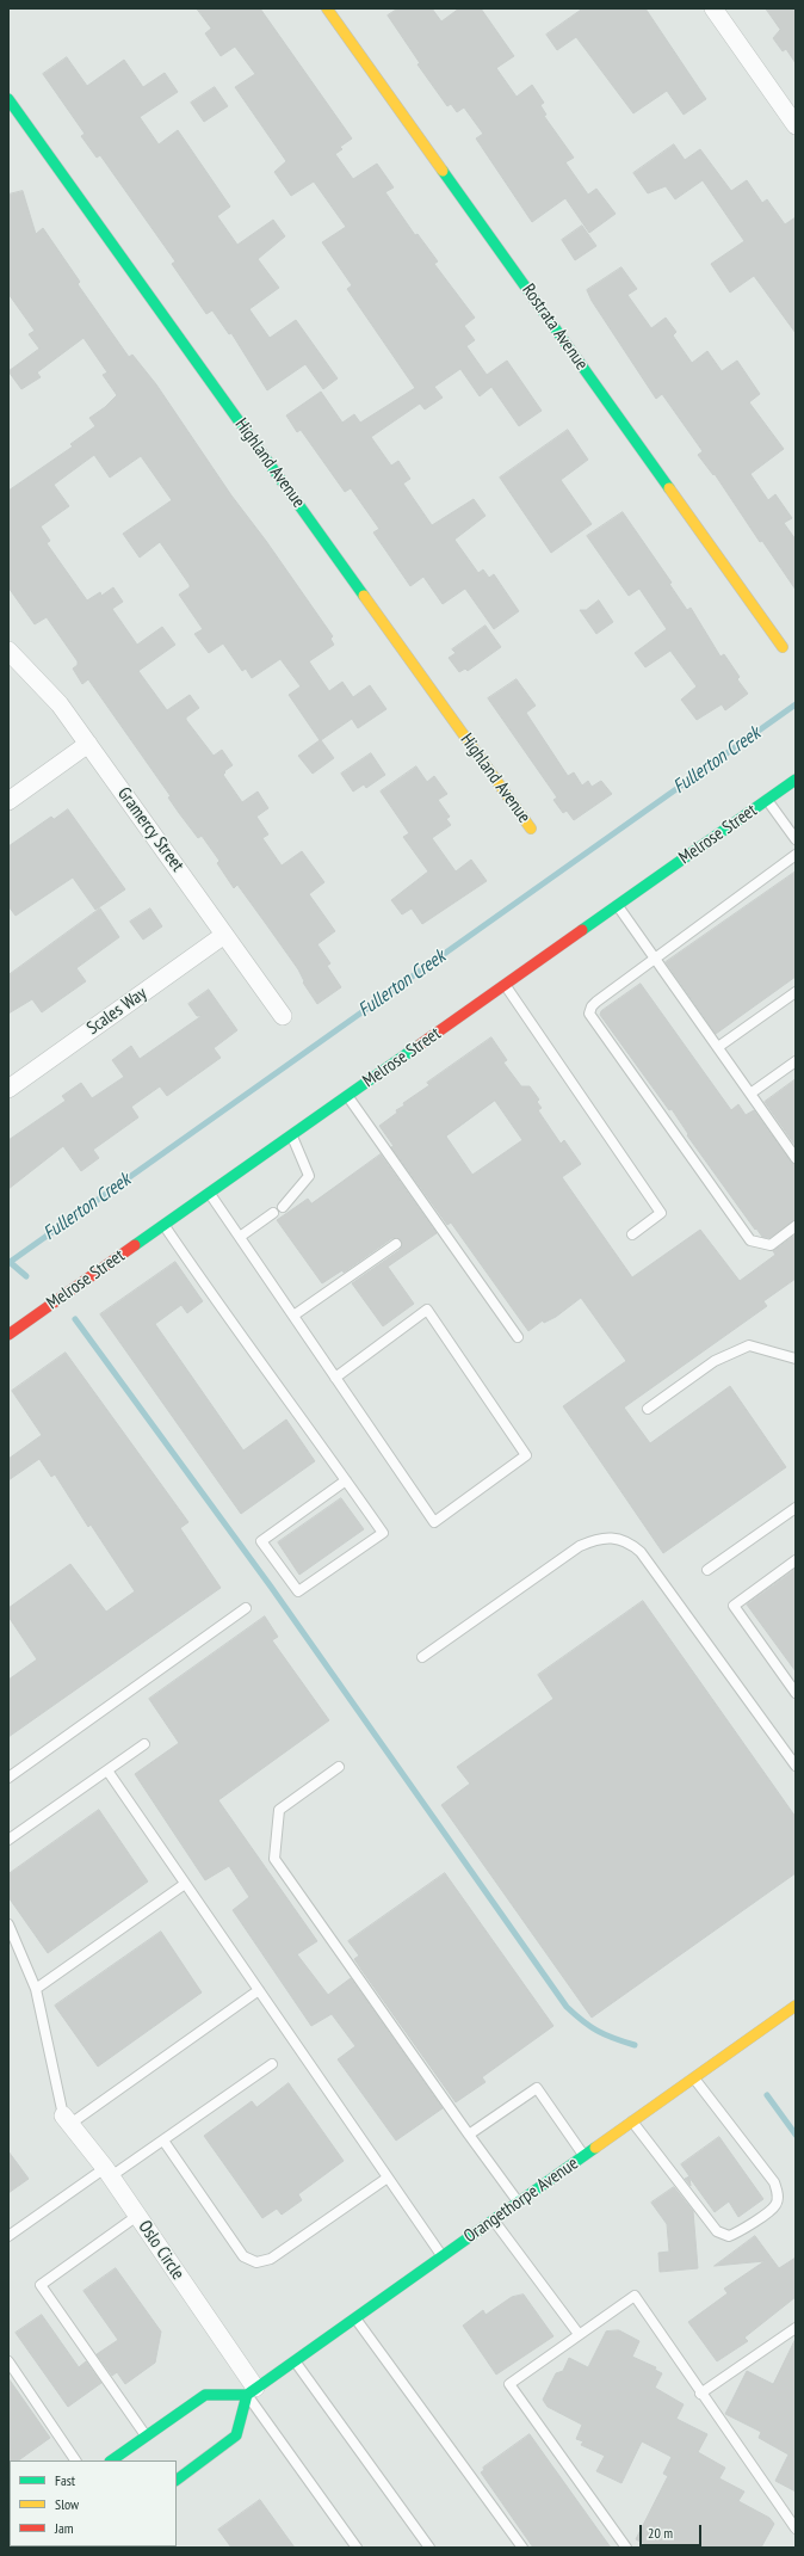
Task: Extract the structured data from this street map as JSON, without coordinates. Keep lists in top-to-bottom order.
{
  "streets": {
    "street": [
      "Rostrata Avenue",
      "Highland Avenue",
      "Gramercy Street",
      "Melrose Street",
      "Scales Way",
      "Orangethorpe Avenue",
      "Oslo Circle"
    ]
  },
  "crossings": [
    ["Gramercy Street", "Scales Way"],
    ["Orangethorpe Avenue", "Oslo Circle"]
  ],
  "water": ["Fullerton Creek"],
  "legend": ["Fast", "Slow", "Jam"],
  "scale_bar": "20 m"
}
